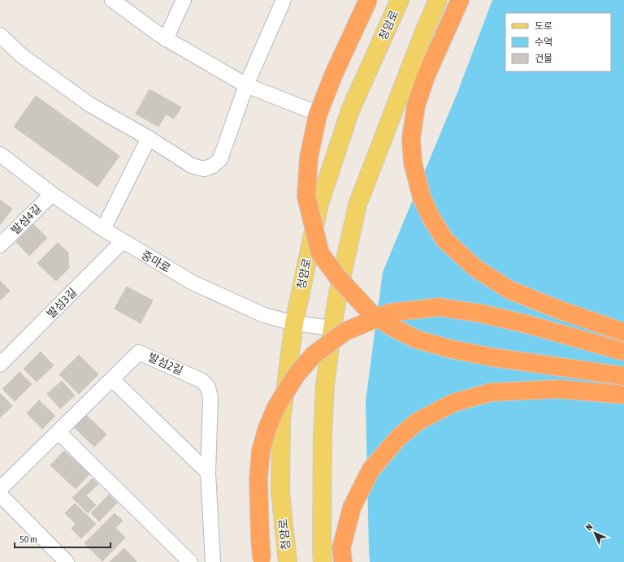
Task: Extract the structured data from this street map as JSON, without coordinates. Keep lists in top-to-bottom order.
{
  "streets": {
    "main road": ["청암로"],
    "street": [
      "발섬4길",
      "중마로",
      "발섬3길",
      "발섬2길"
    ]
  },
  "crossings": [
    ["청암로", "중마로"],
    ["발섬4길", "중마로"],
    ["중마로", "발섬3길"]
  ],
  "legend": ["도로", "수역", "건물"],
  "scale_bar": "50 m",
  "north": "top left"
}
